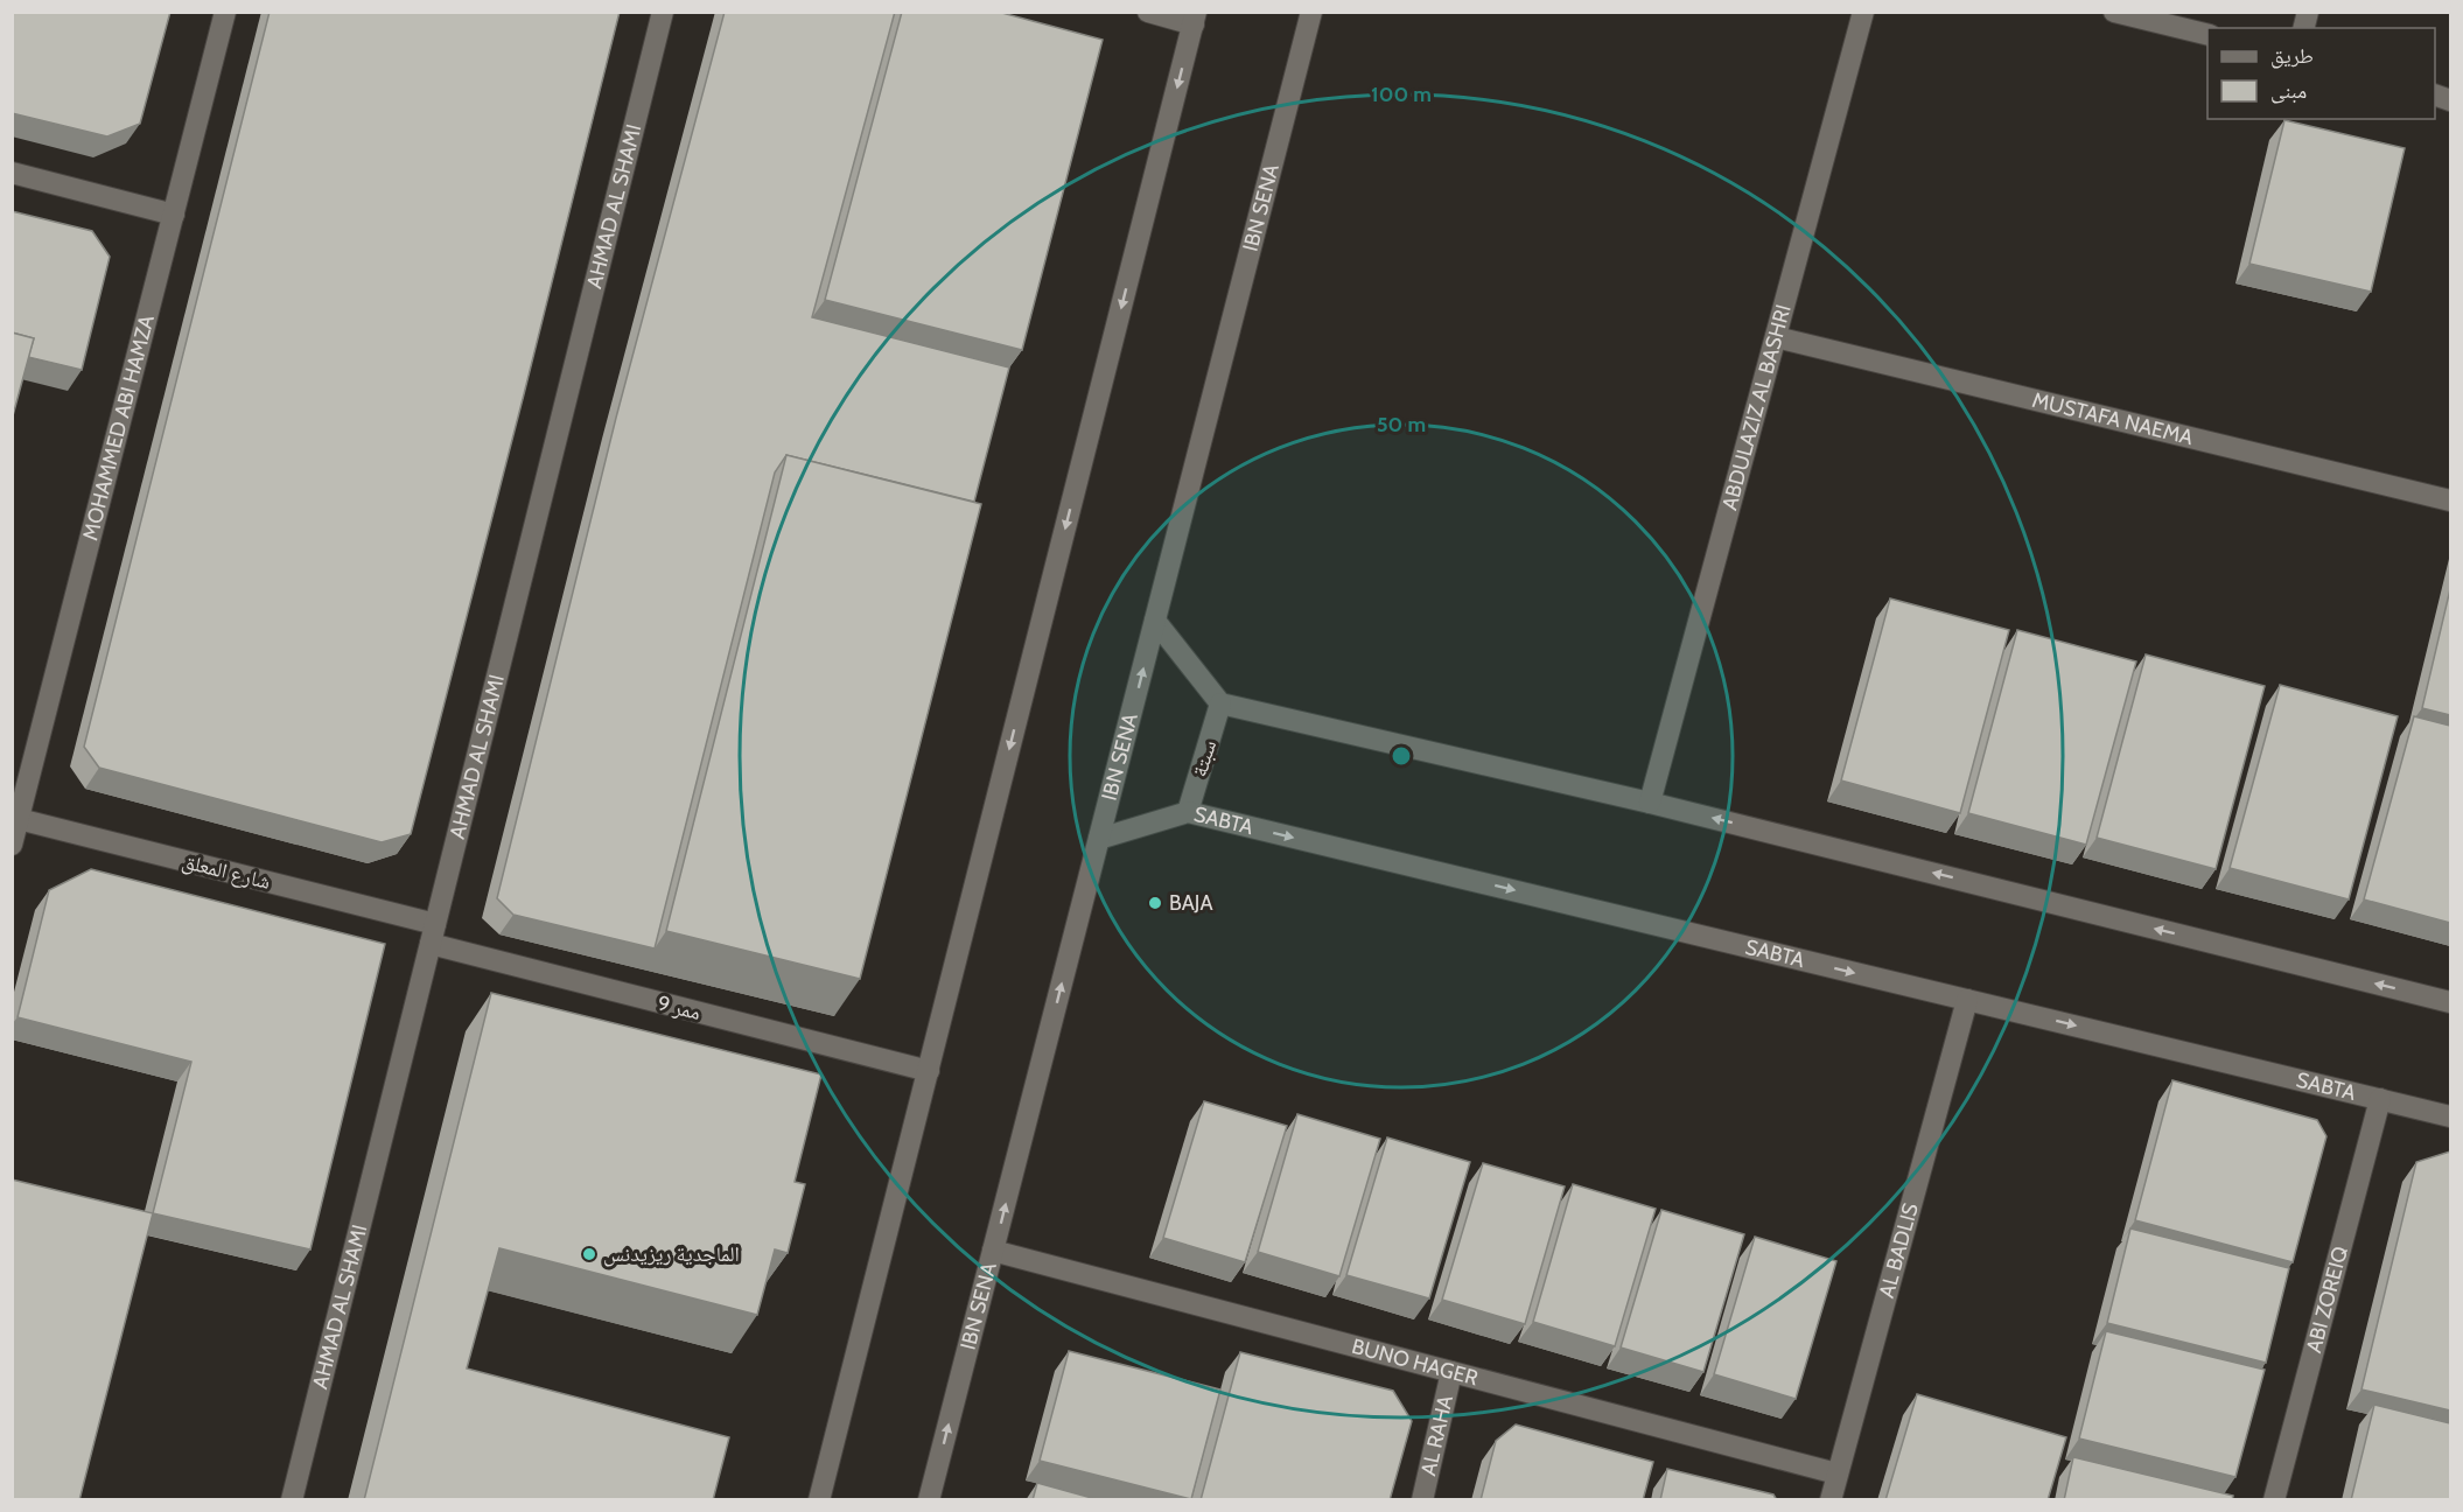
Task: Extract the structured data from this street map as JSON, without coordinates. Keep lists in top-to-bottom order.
{
  "streets": {
    "street": [
      "AHMAD AL SHAMI",
      "IBN SENA",
      "ABDULAZIZ AL BASHRI",
      "MUSTAFA NAEMA",
      "MOHAMMED ABI HAMZA",
      "سبتة",
      "SABTA",
      "شارع المعلق",
      "ممر 9",
      "AL BADLIS",
      "ABI ZOREIQ",
      "BUNO HAGER",
      "AL RAHA"
    ]
  },
  "crossings": [
    ["AHMAD AL SHAMI", "شارع المعلق"],
    ["AHMAD AL SHAMI", "ممر 9"],
    ["IBN SENA", "SABTA"],
    ["IBN SENA", "BUNO HAGER"],
    ["ABDULAZIZ AL BASHRI", "MUSTAFA NAEMA"],
    ["MOHAMMED ABI HAMZA", "شارع المعلق"],
    ["سبتة", "SABTA"],
    ["SABTA", "AL BADLIS"],
    ["SABTA", "ABI ZOREIQ"],
    ["شارع المعلق", "ممر 9"],
    ["AL BADLIS", "BUNO HAGER"],
    ["BUNO HAGER", "AL RAHA"]
  ],
  "places": ["BAJA", "الماجدية ريزيدنس"],
  "legend": ["طريق", "مبنى"],
  "rings": ["100 m", "50 m"]
}
